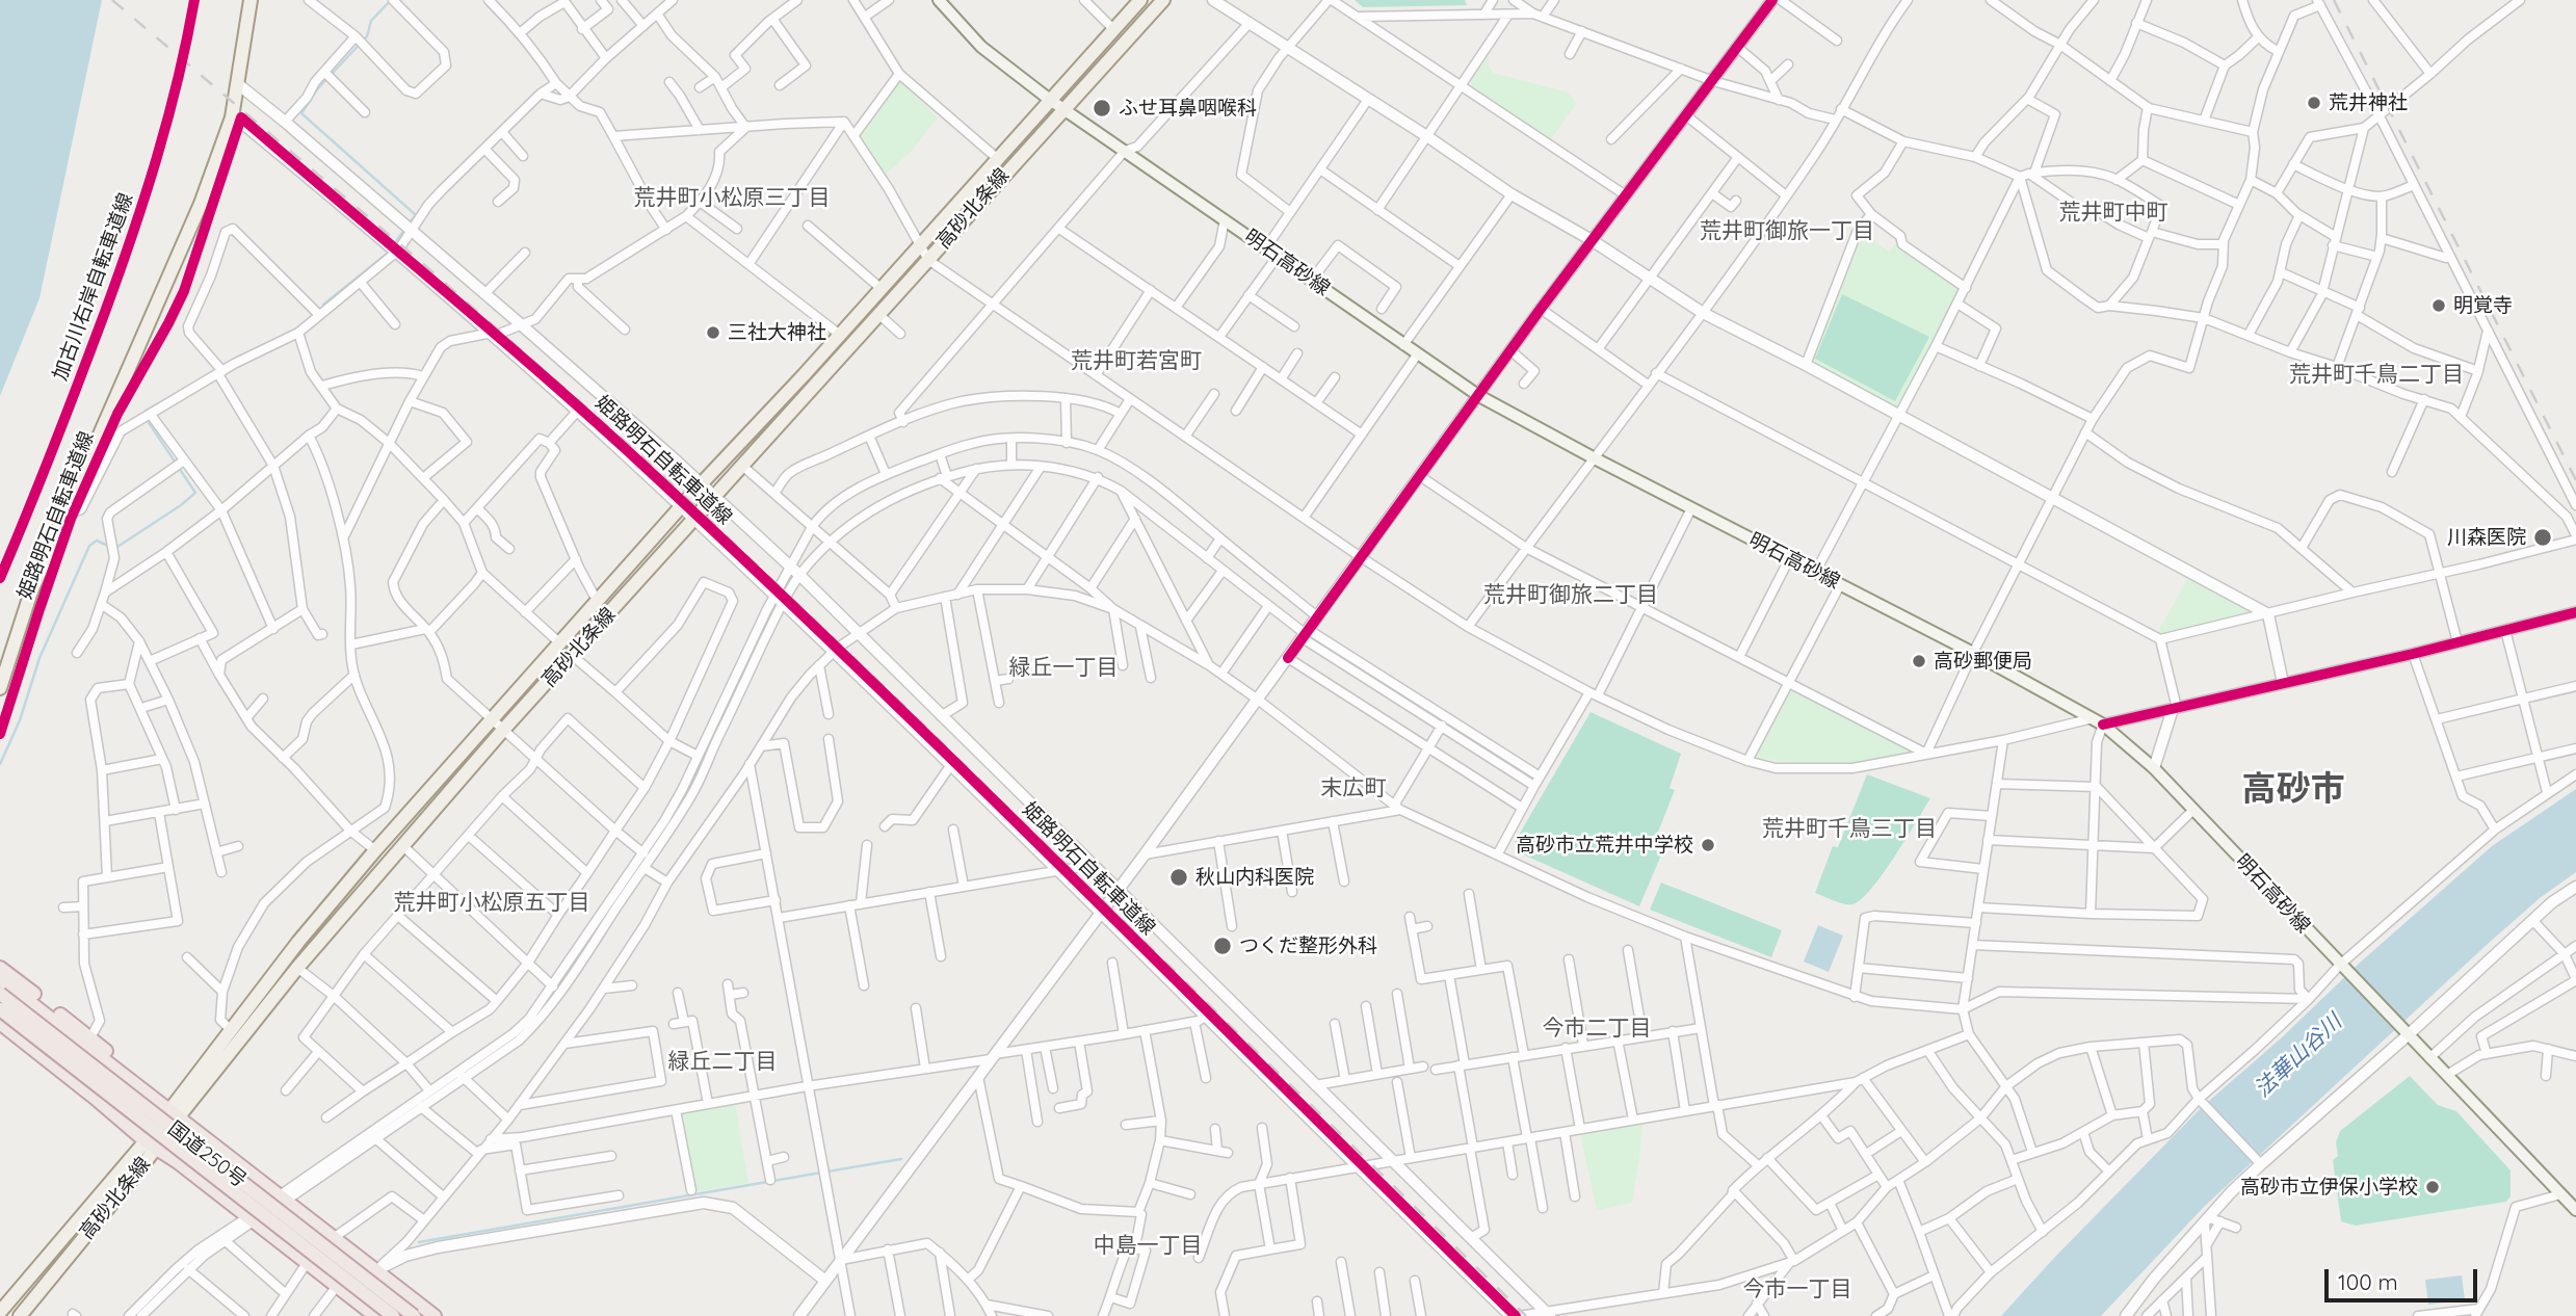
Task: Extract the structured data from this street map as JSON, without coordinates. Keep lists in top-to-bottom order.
{
  "streets": {
    "highway": ["国道250号"],
    "main road": ["高砂北条線", "明石高砂線"],
    "cycle path": ["加古川右岸自転車道線", "姫路明石自転車道線"]
  },
  "crossings": [
    ["高砂北条線", "明石高砂線"]
  ],
  "districts": [
    "荒井町小松原三丁目",
    "荒井町中町",
    "荒井町御旅一丁目",
    "荒井町若宮町",
    "荒井町千鳥二丁目",
    "荒井町御旅二丁目",
    "緑丘一丁目",
    "末広町",
    "高砂市",
    "荒井町千鳥三丁目",
    "荒井町小松原五丁目",
    "今市二丁目",
    "緑丘二丁目",
    "中島一丁目",
    "今市一丁目"
  ],
  "water": ["法華山谷川"],
  "places": [
    "荒井神社",
    "ふせ耳鼻咽喉科",
    "明覚寺",
    "三社大神社",
    "川森医院",
    "高砂郵便局",
    "高砂市立荒井中学校",
    "秋山内科医院",
    "つくだ整形外科",
    "高砂市立伊保小学校"
  ],
  "scale_bar": "100 m"
}
